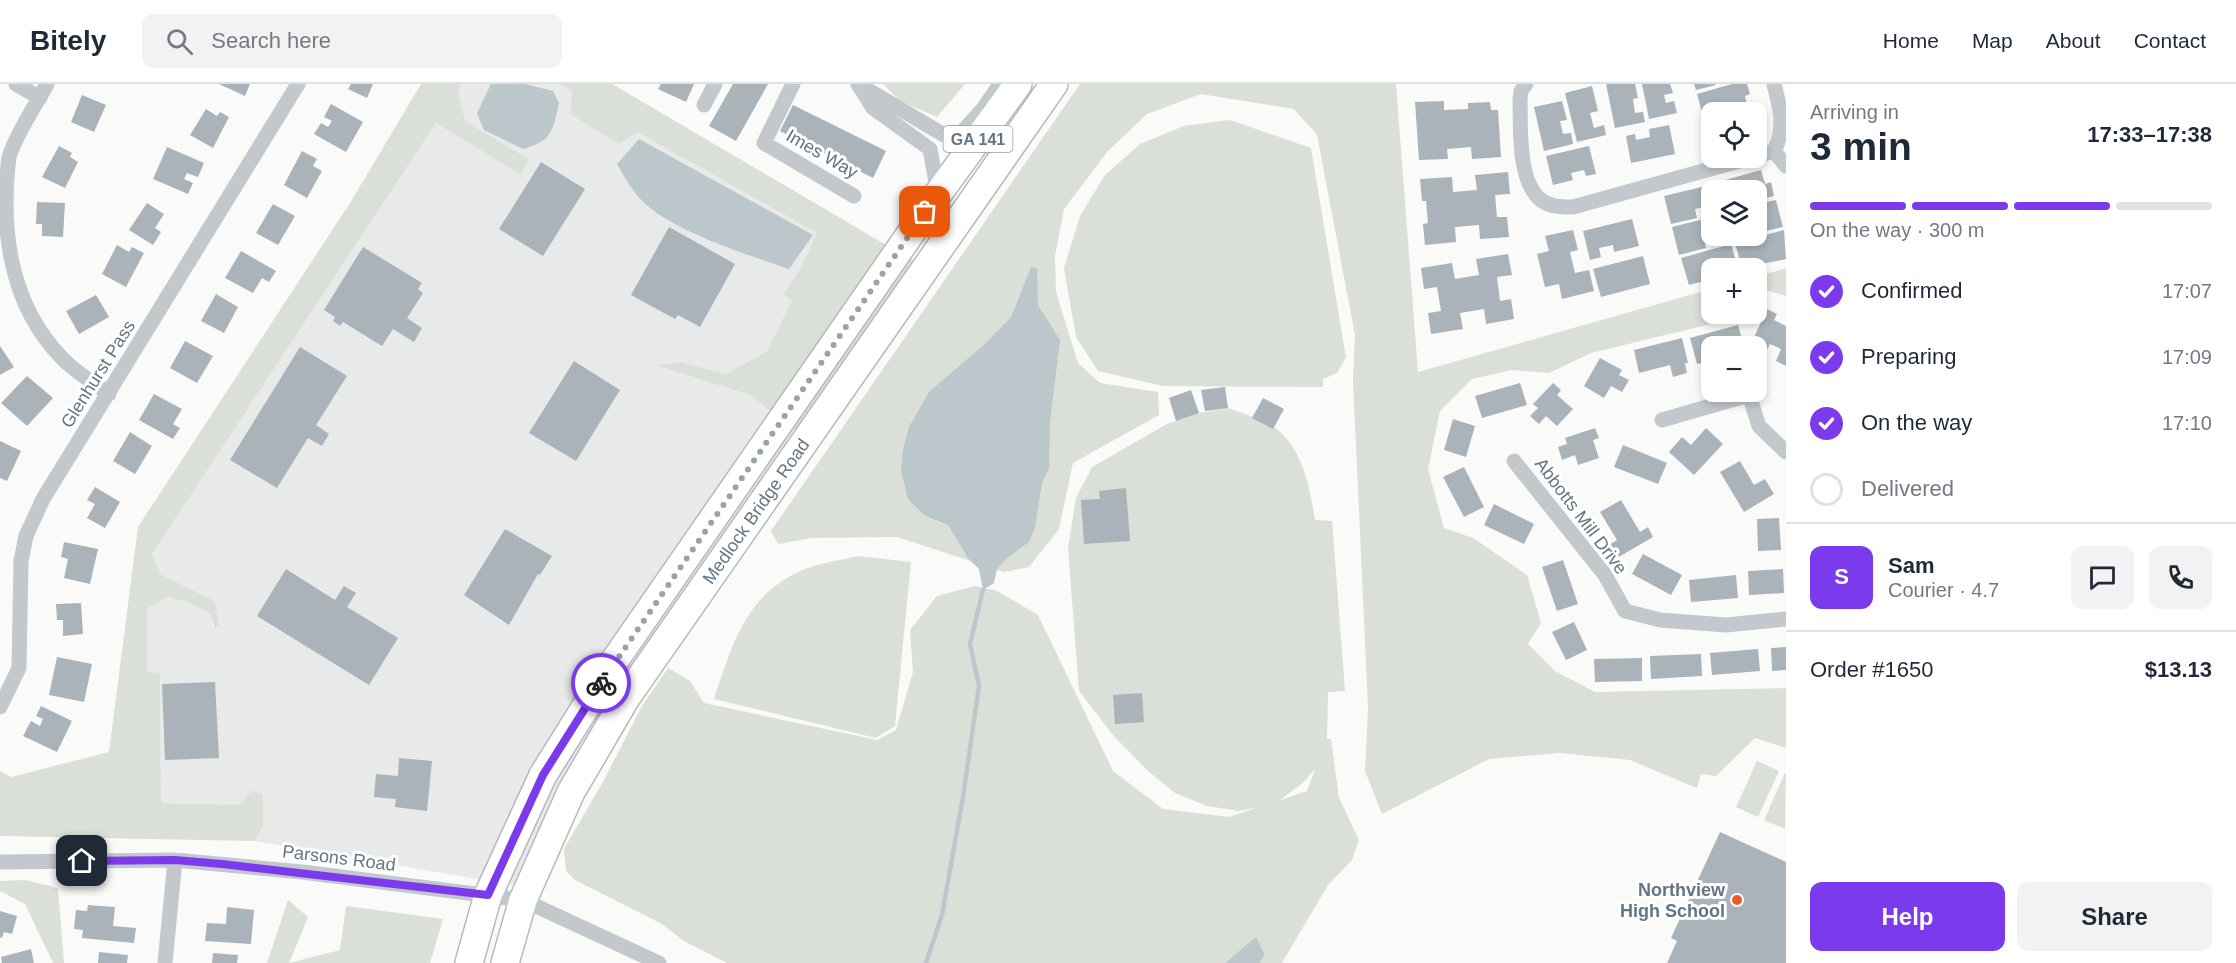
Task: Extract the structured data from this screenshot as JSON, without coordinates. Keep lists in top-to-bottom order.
{
  "streets": {
    "highway": ["GA 141", "Medlock Bridge Road"],
    "street": [
      "Imes Way",
      "Glenhurst Pass",
      "Abbotts Mill Drive",
      "Parsons Road"
    ]
  },
  "crossings": [
    ["Medlock Bridge Road", "Parsons Road"]
  ],
  "places": ["Northview High School"],
  "page": {
    "header": "Bitely",
    "search": "Search here",
    "nav": [
      "Home",
      "Map",
      "About",
      "Contact"
    ],
    "heading": ["3 min", "Arriving in", "17:33–17:38"],
    "panel": [
      "Sam",
      "Courier · 4.7",
      "Order #1650",
      "$13.13"
    ],
    "map_buttons": ["+", "−"],
    "bar": "On the way · 300 m",
    "list": [
      ["Confirmed", "17:07"],
      ["Preparing", "17:09"],
      ["On the way", "17:10"],
      "Delivered"
    ],
    "round": "S",
    "buttons": ["Help", "Share"]
  }
}
